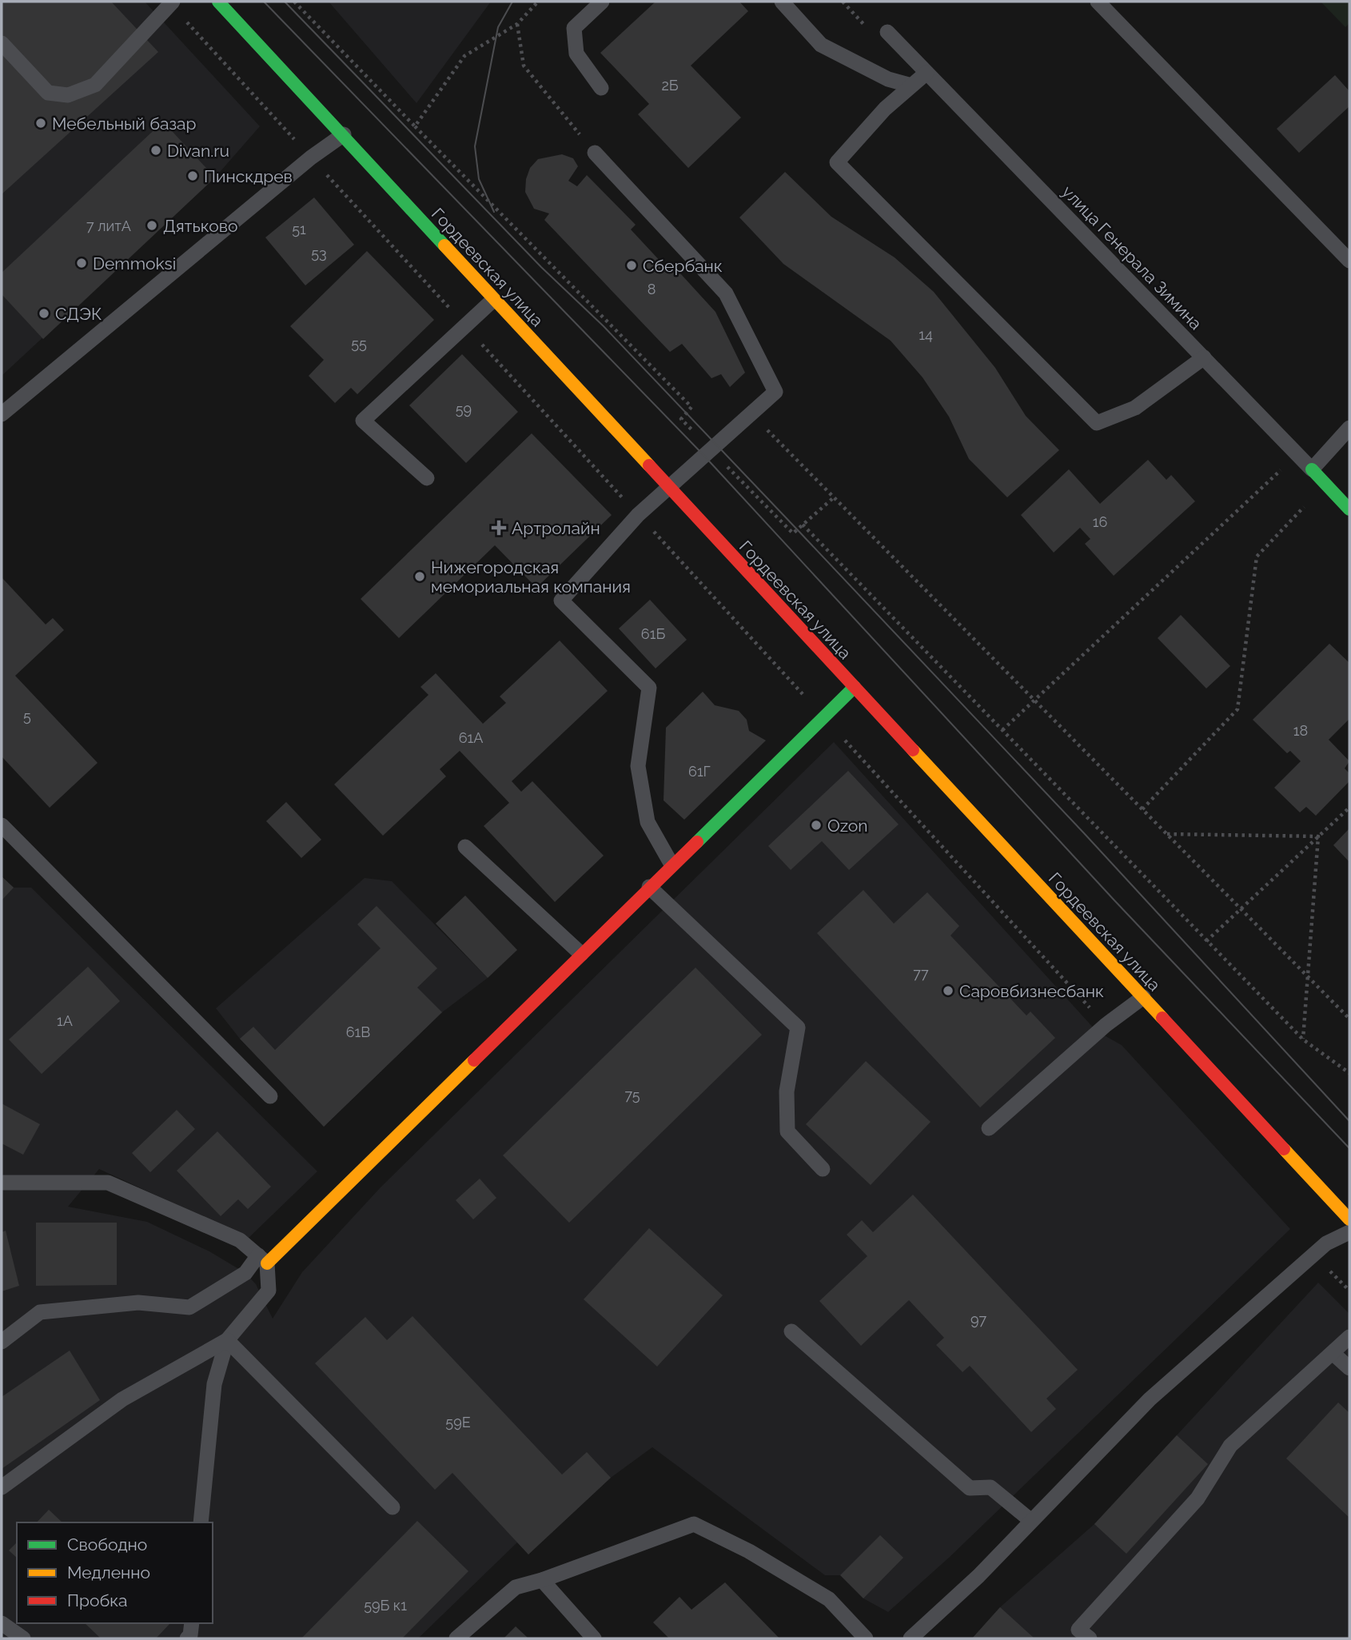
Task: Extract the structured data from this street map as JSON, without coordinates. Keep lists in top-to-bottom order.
{
  "streets": {
    "street": ["улица Генерала Зимина", "Гордеевская улица"]
  },
  "places": {
    "other": [
      "Мебельный базар",
      "Divan.ru",
      "Пинскдрев",
      "Дятьково",
      "Demmoksi",
      "Сбербанк",
      "СДЭК",
      "Нижегородская мемориальная компания",
      "Ozon",
      "Саровбизнесбанк"
    ],
    "health": ["Артролайн"]
  },
  "house_numbers": [
    "2Б",
    "7 литА",
    "51",
    "53",
    "8",
    "14",
    "55",
    "59",
    "16",
    "61Б",
    "5",
    "18",
    "61А",
    "61Г",
    "77",
    "1А",
    "61В",
    "75",
    "97",
    "59Е",
    "59Б к1"
  ],
  "legend": ["Свободно", "Медленно", "Пробка"]
}
